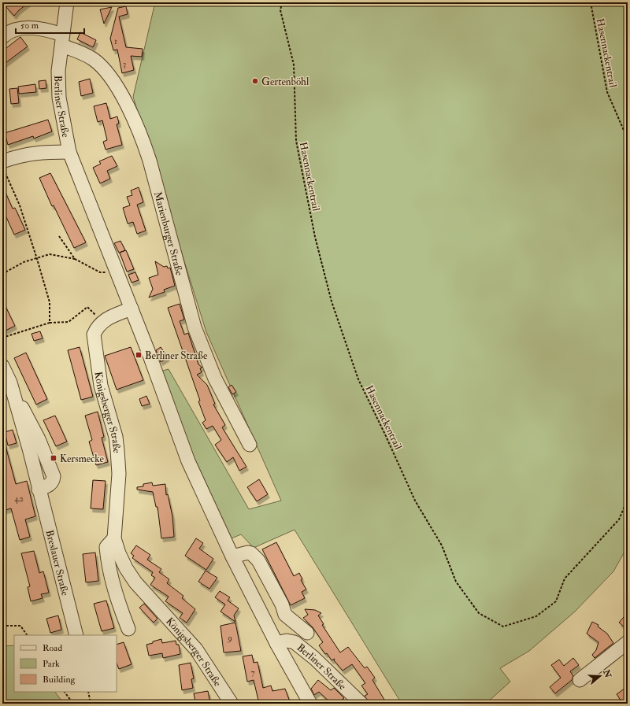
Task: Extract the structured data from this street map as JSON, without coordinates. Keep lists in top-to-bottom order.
{
  "streets": {
    "street": [
      "Berliner Straße",
      "Marienburger Straße",
      "Königsberger Straße",
      "Breslauer Straße"
    ],
    "path": ["Hasennackentrail"]
  },
  "crossings": [
    ["Berliner Straße", "Marienburger Straße"]
  ],
  "places": {
    "other": ["Gertenböhl"],
    "transit": ["Berliner Straße", "Kersmecke"]
  },
  "house_numbers": [
    "1",
    "3",
    "42",
    "9",
    "7"
  ],
  "legend": ["Road", "Park", "Building"],
  "scale_bar": "50 m",
  "north": "right"
}
